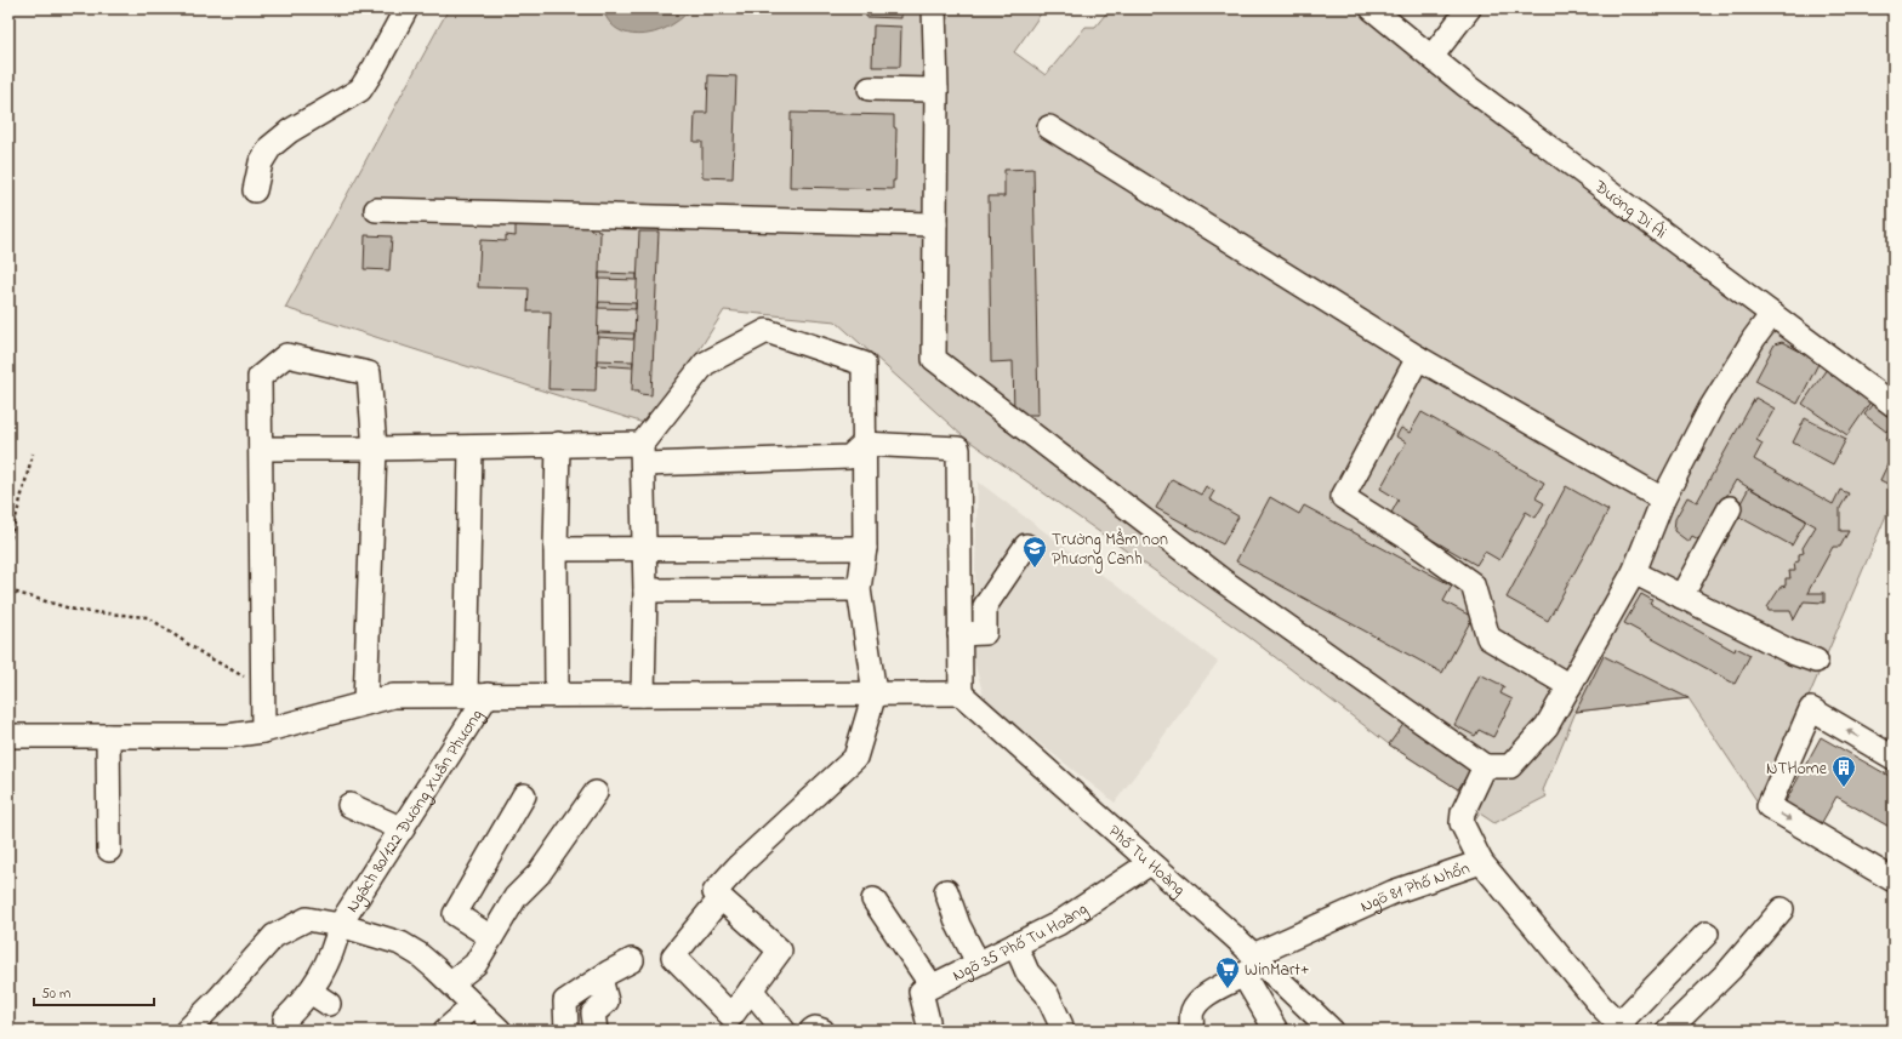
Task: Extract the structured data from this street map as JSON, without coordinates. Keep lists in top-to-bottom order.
{
  "streets": {
    "street": [
      "Đường Di Ái",
      "Ngách 80/122 Đường Xuân Phương",
      "Phố Tu Hoàng",
      "Ngõ 81 Phố Nhổn",
      "Ngõ 35 Phố Tu Hoàng"
    ]
  },
  "crossings": [
    ["Phố Tu Hoàng", "Ngõ 81 Phố Nhổn"],
    ["Phố Tu Hoàng", "Ngõ 35 Phố Tu Hoàng"]
  ],
  "places": {
    "school or university": ["Trường Mầm non Phương Canh"],
    "building": ["NTHome"],
    "supermarket": ["WinMart+"]
  },
  "scale_bar": "50 m"
}
